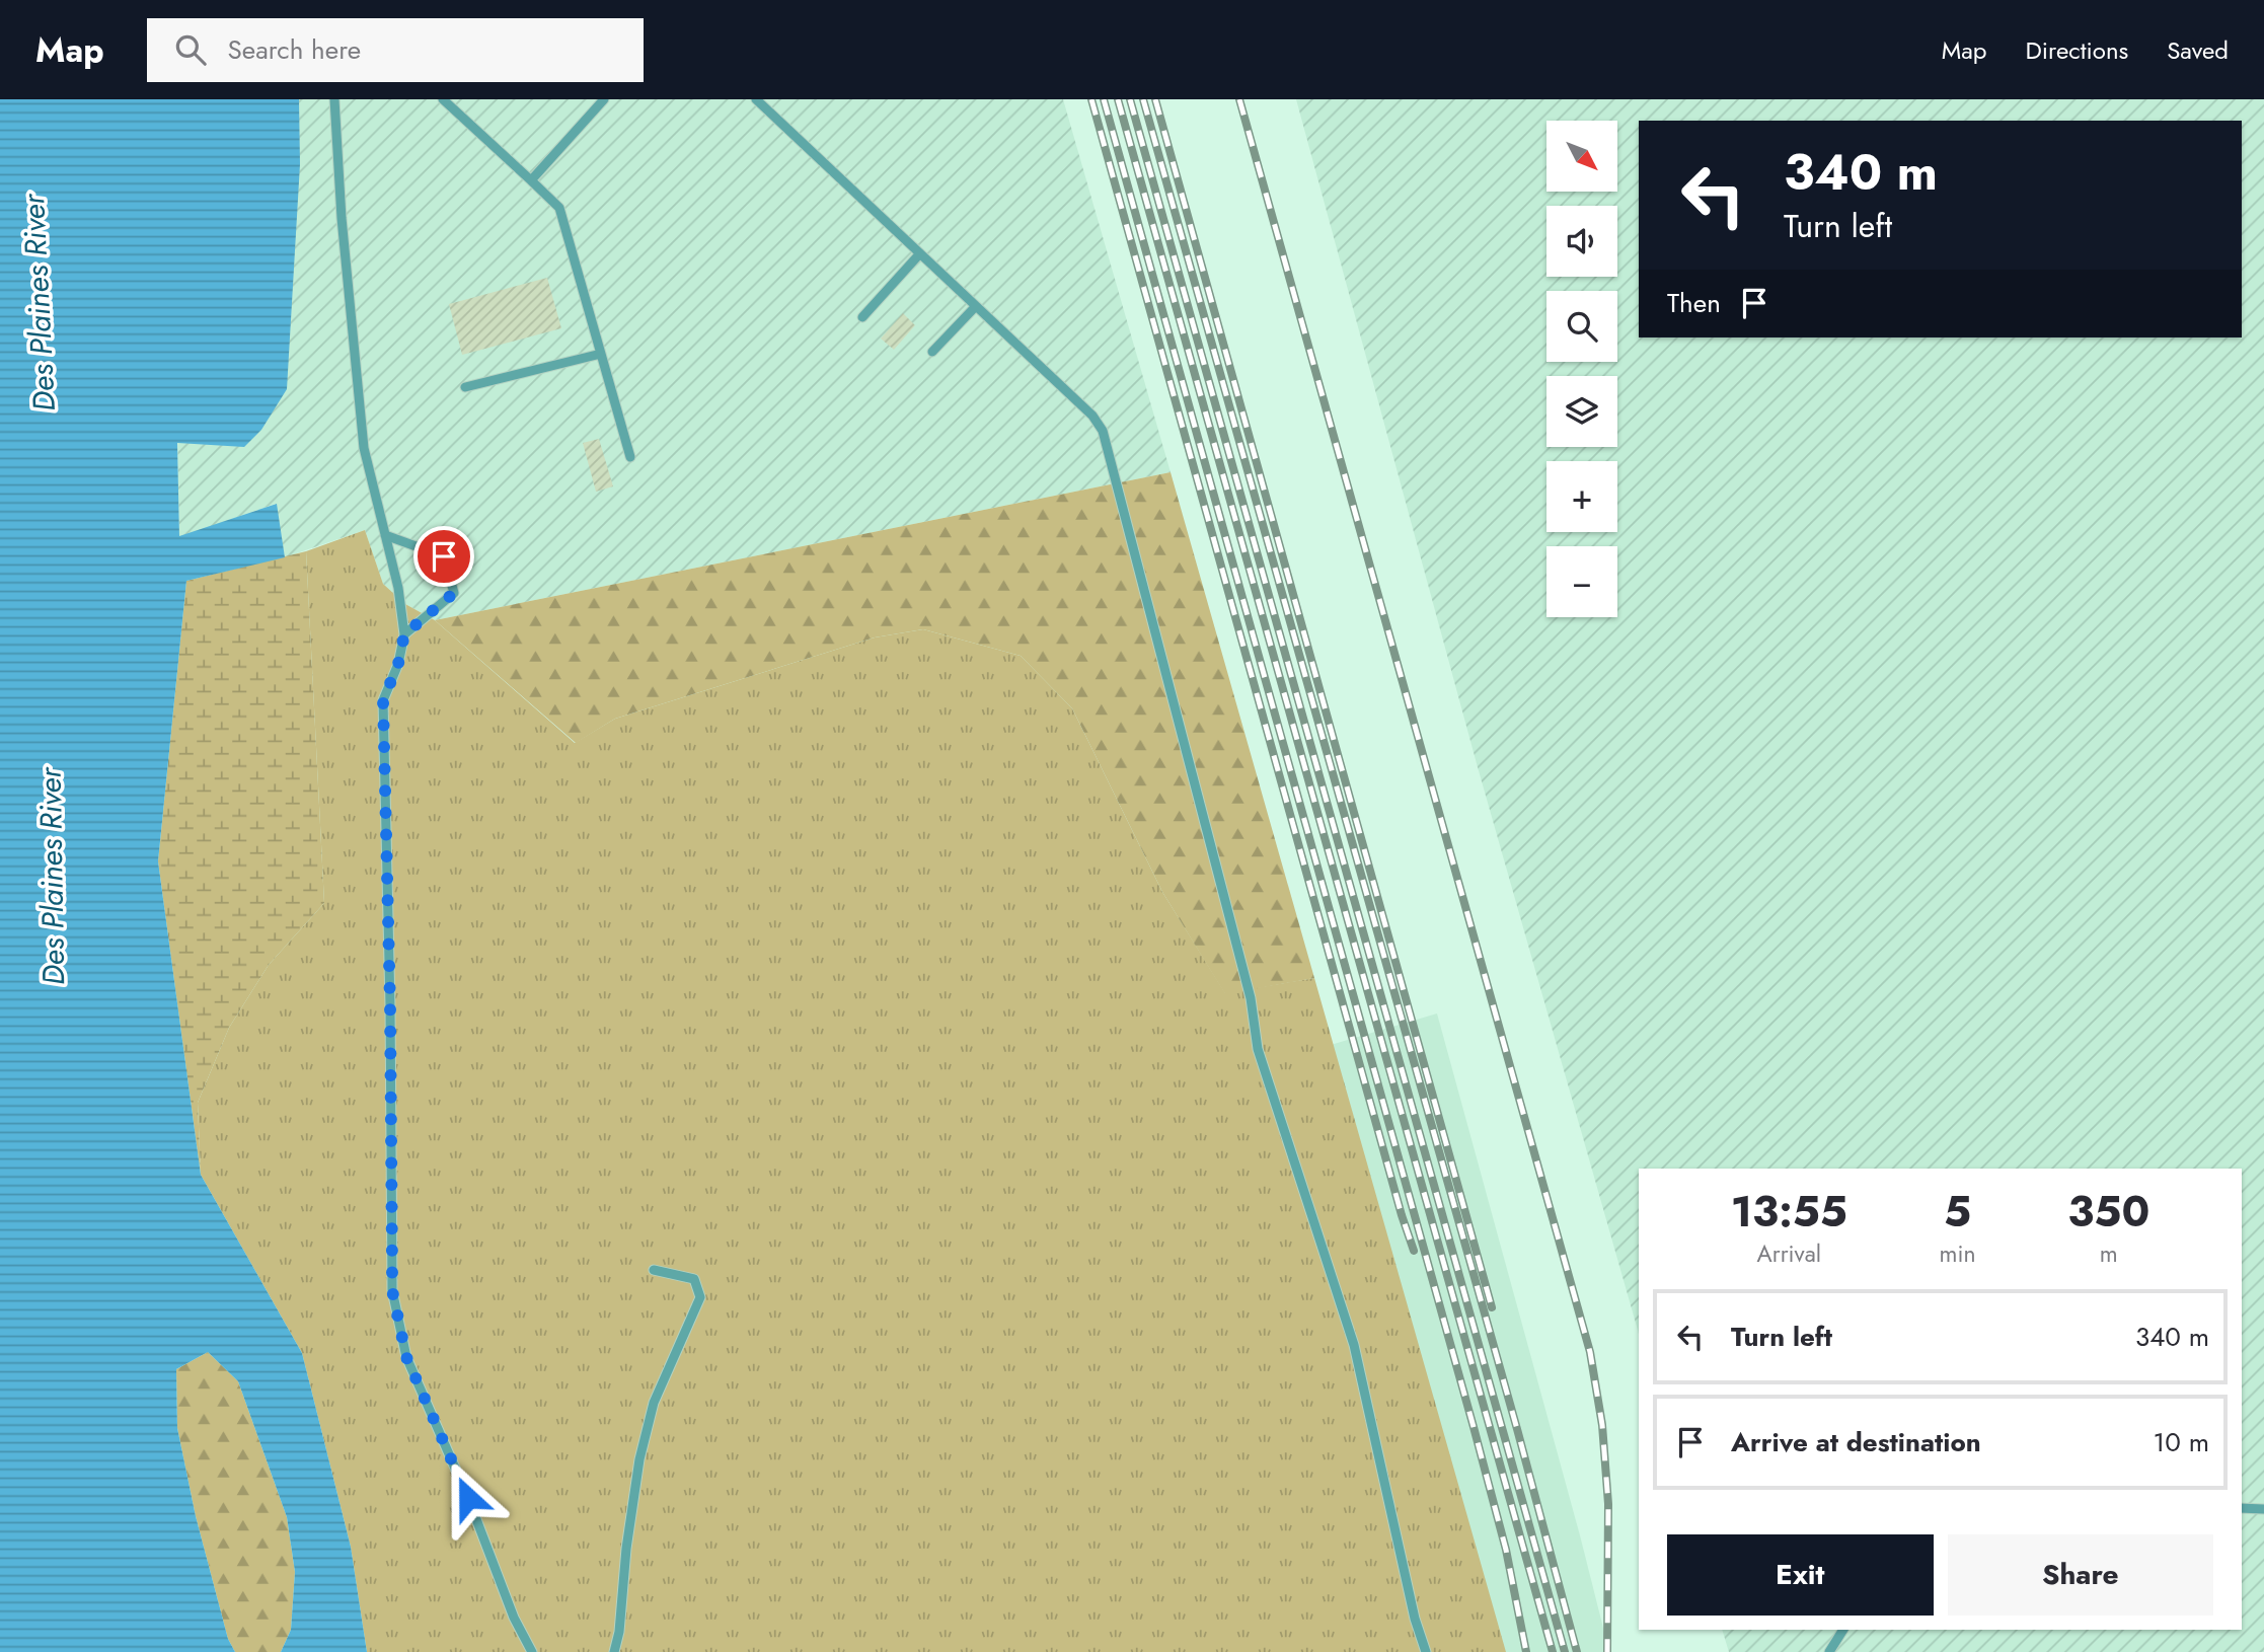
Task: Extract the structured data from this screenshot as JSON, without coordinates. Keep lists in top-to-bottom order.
{
  "water": ["Des Plaines River"],
  "north": "bottom right",
  "page": {
    "header": "Map",
    "search": "Search here",
    "nav": ["Map", "Directions", "Saved"],
    "map_buttons": ["+", "−"],
    "turn": ["340 m", "Turn left"],
    "then": "Then",
    "eta": [
      "13:55",
      "Arrival",
      "5",
      "min",
      "350",
      "m"
    ],
    "list": [
      {
        "name": "Turn left",
        "value": "340 m"
      },
      {
        "name": "Arrive at destination",
        "value": "10 m"
      }
    ],
    "buttons": ["Exit", "Share"]
  }
}
